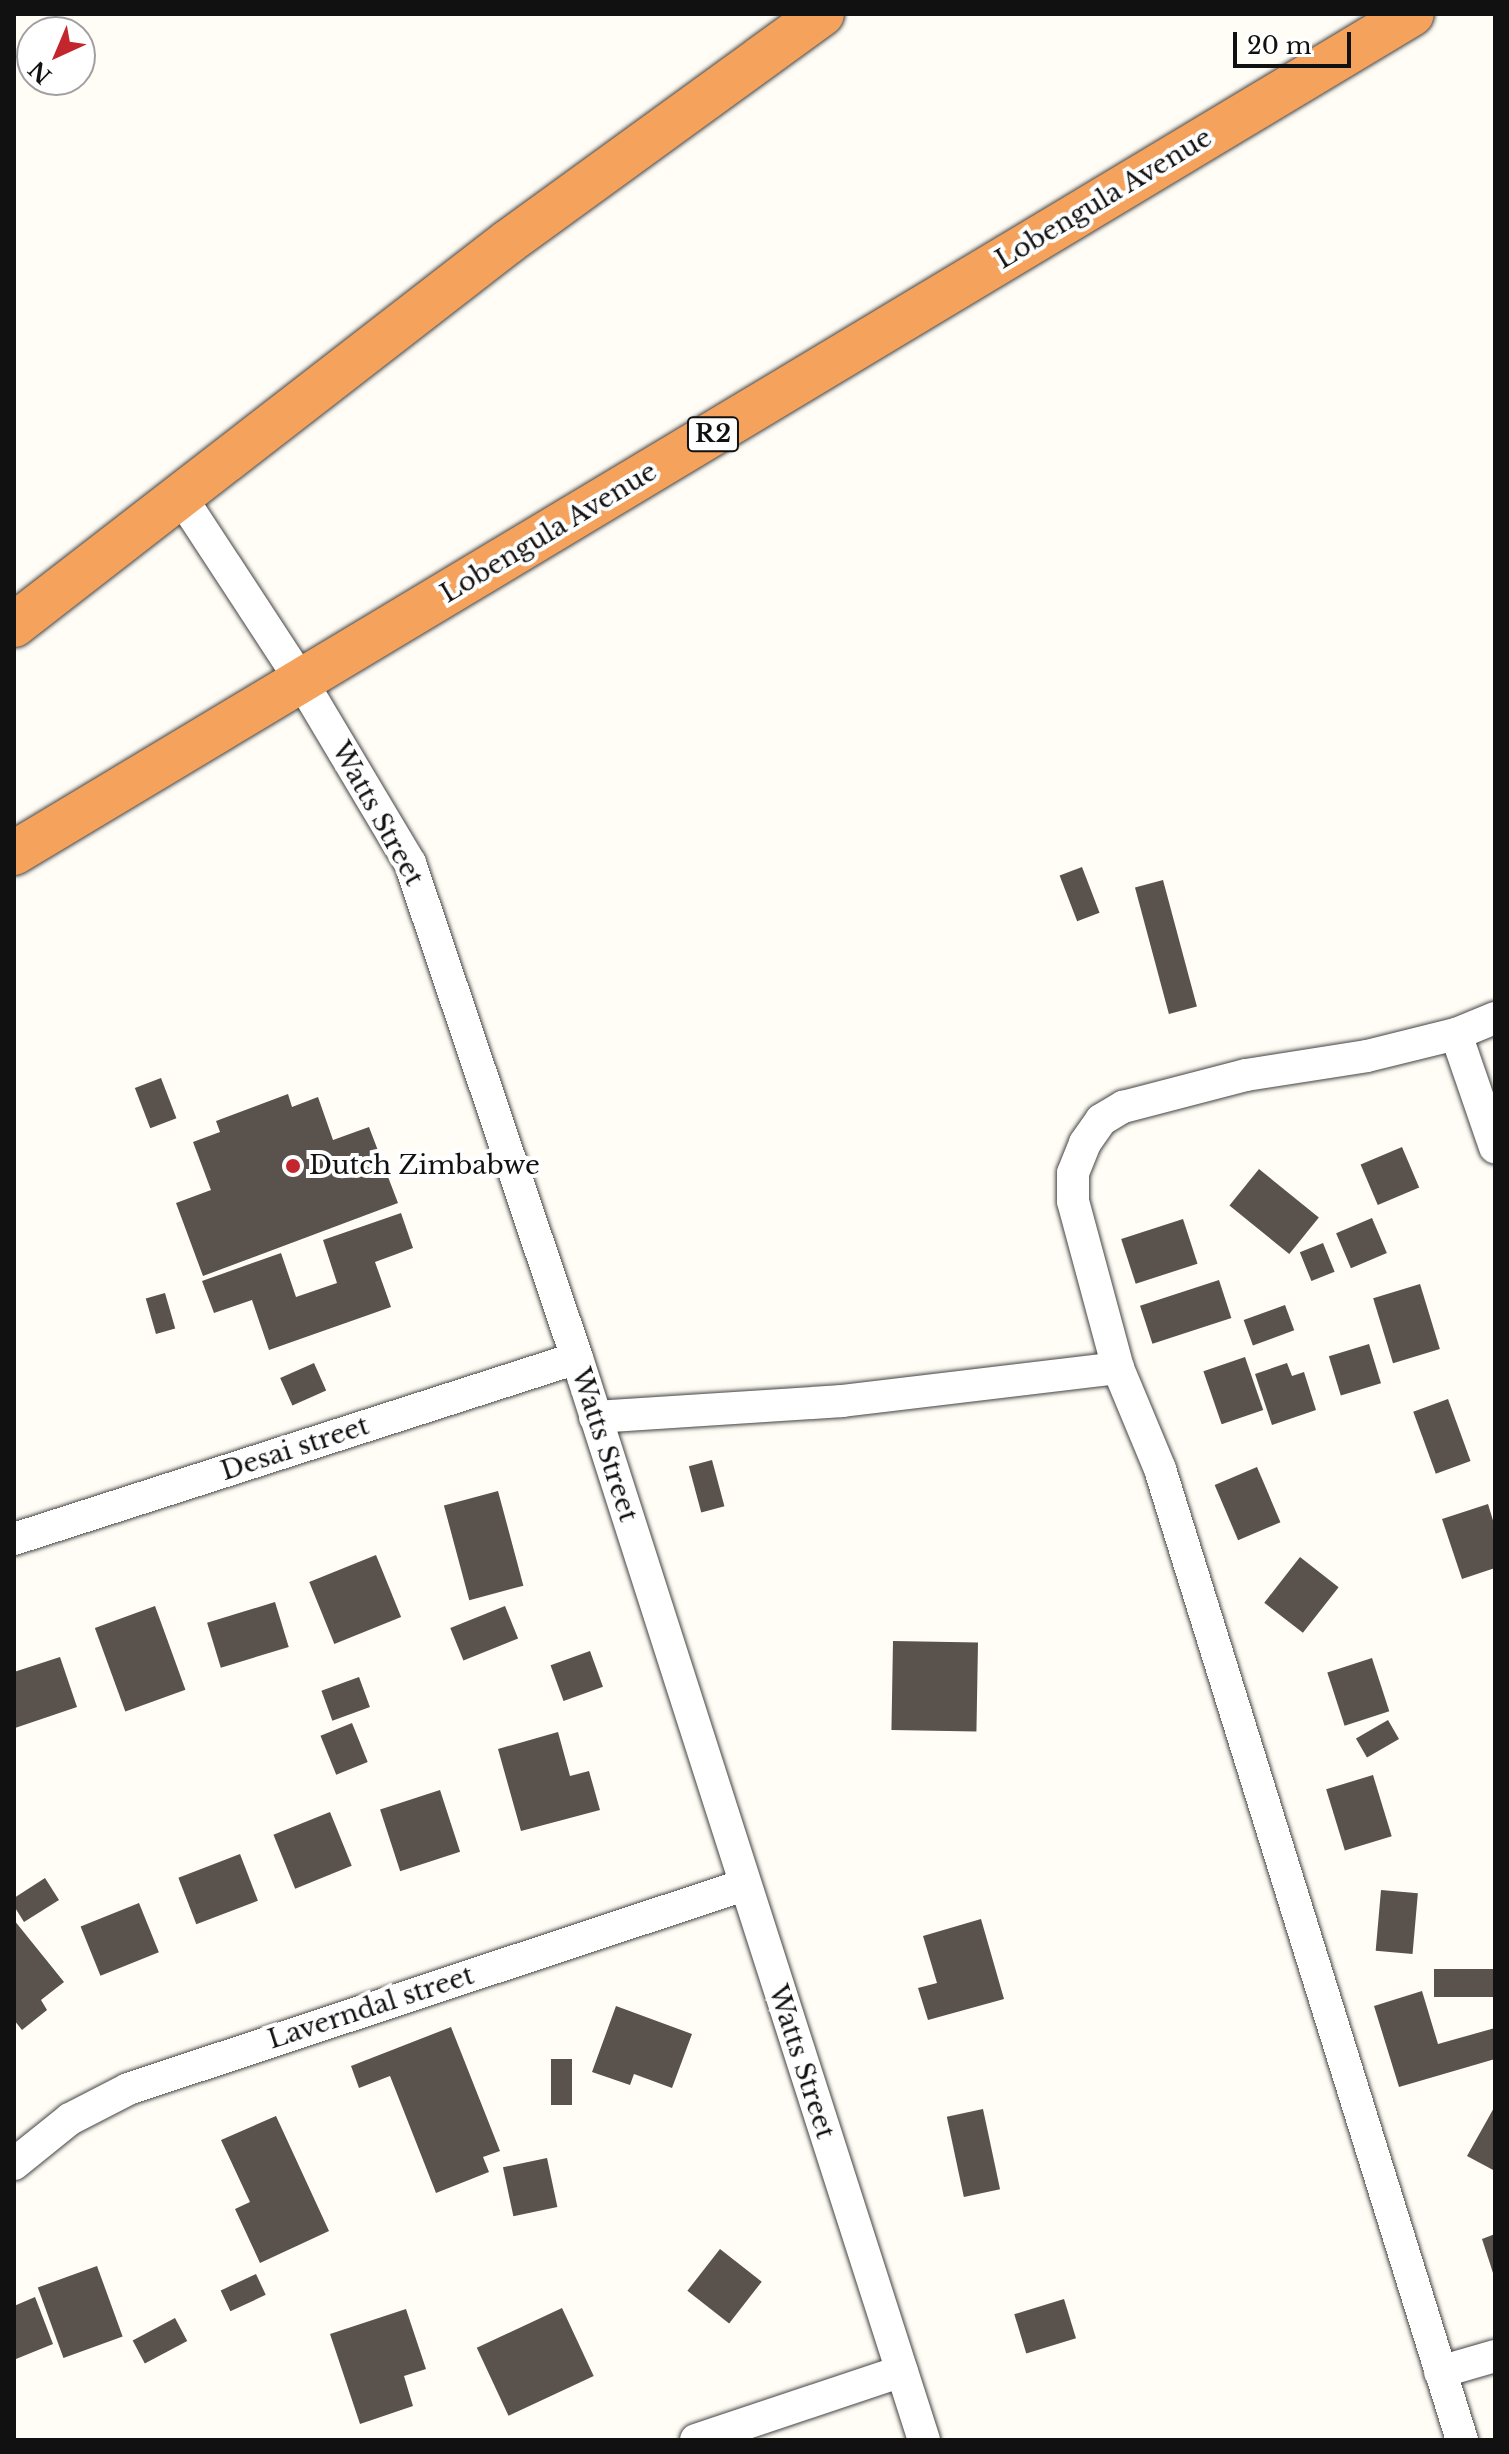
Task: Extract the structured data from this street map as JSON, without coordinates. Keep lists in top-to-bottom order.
{
  "streets": {
    "highway": ["Lobengula Avenue", "R2"],
    "street": ["Watts Street", "Desai street", "Laverndal street"]
  },
  "crossings": [
    ["Lobengula Avenue", "Watts Street"],
    ["Watts Street", "Desai street"],
    ["Watts Street", "Laverndal street"]
  ],
  "places": ["Dutch Zimbabwe"],
  "scale_bar": "20 m",
  "north": "bottom left"
}
